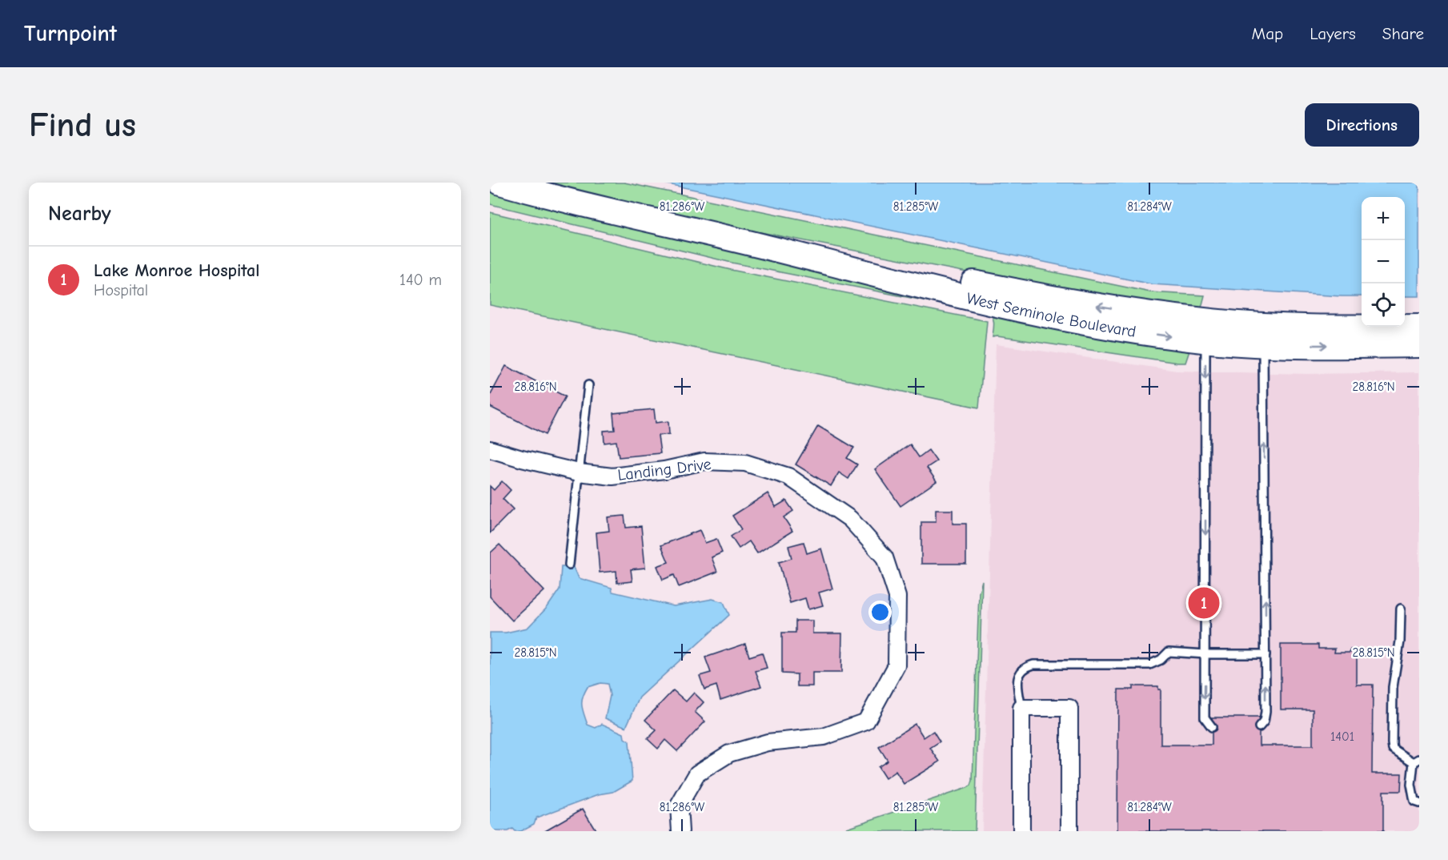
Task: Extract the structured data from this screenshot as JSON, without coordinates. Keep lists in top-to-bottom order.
{
  "streets": {
    "main road": ["West Seminole Boulevard"],
    "street": ["Landing Drive"]
  },
  "house_numbers": ["1401"],
  "page": {
    "header": "Turnpoint",
    "nav": ["Map", "Layers", "Share"],
    "buttons": "Directions",
    "title": "Find us",
    "heading": "Nearby",
    "map_buttons": ["+", "−"],
    "list": [
      {
        "mark": "1",
        "name": "Lake Monroe Hospital",
        "note": "Hospital",
        "value": "140 m"
      }
    ],
    "pins": "1"
  },
  "coordinates": [
    "81.286°W",
    "81.285°W",
    "81.284°W",
    "28.816°N",
    "28.815°N"
  ]
}
